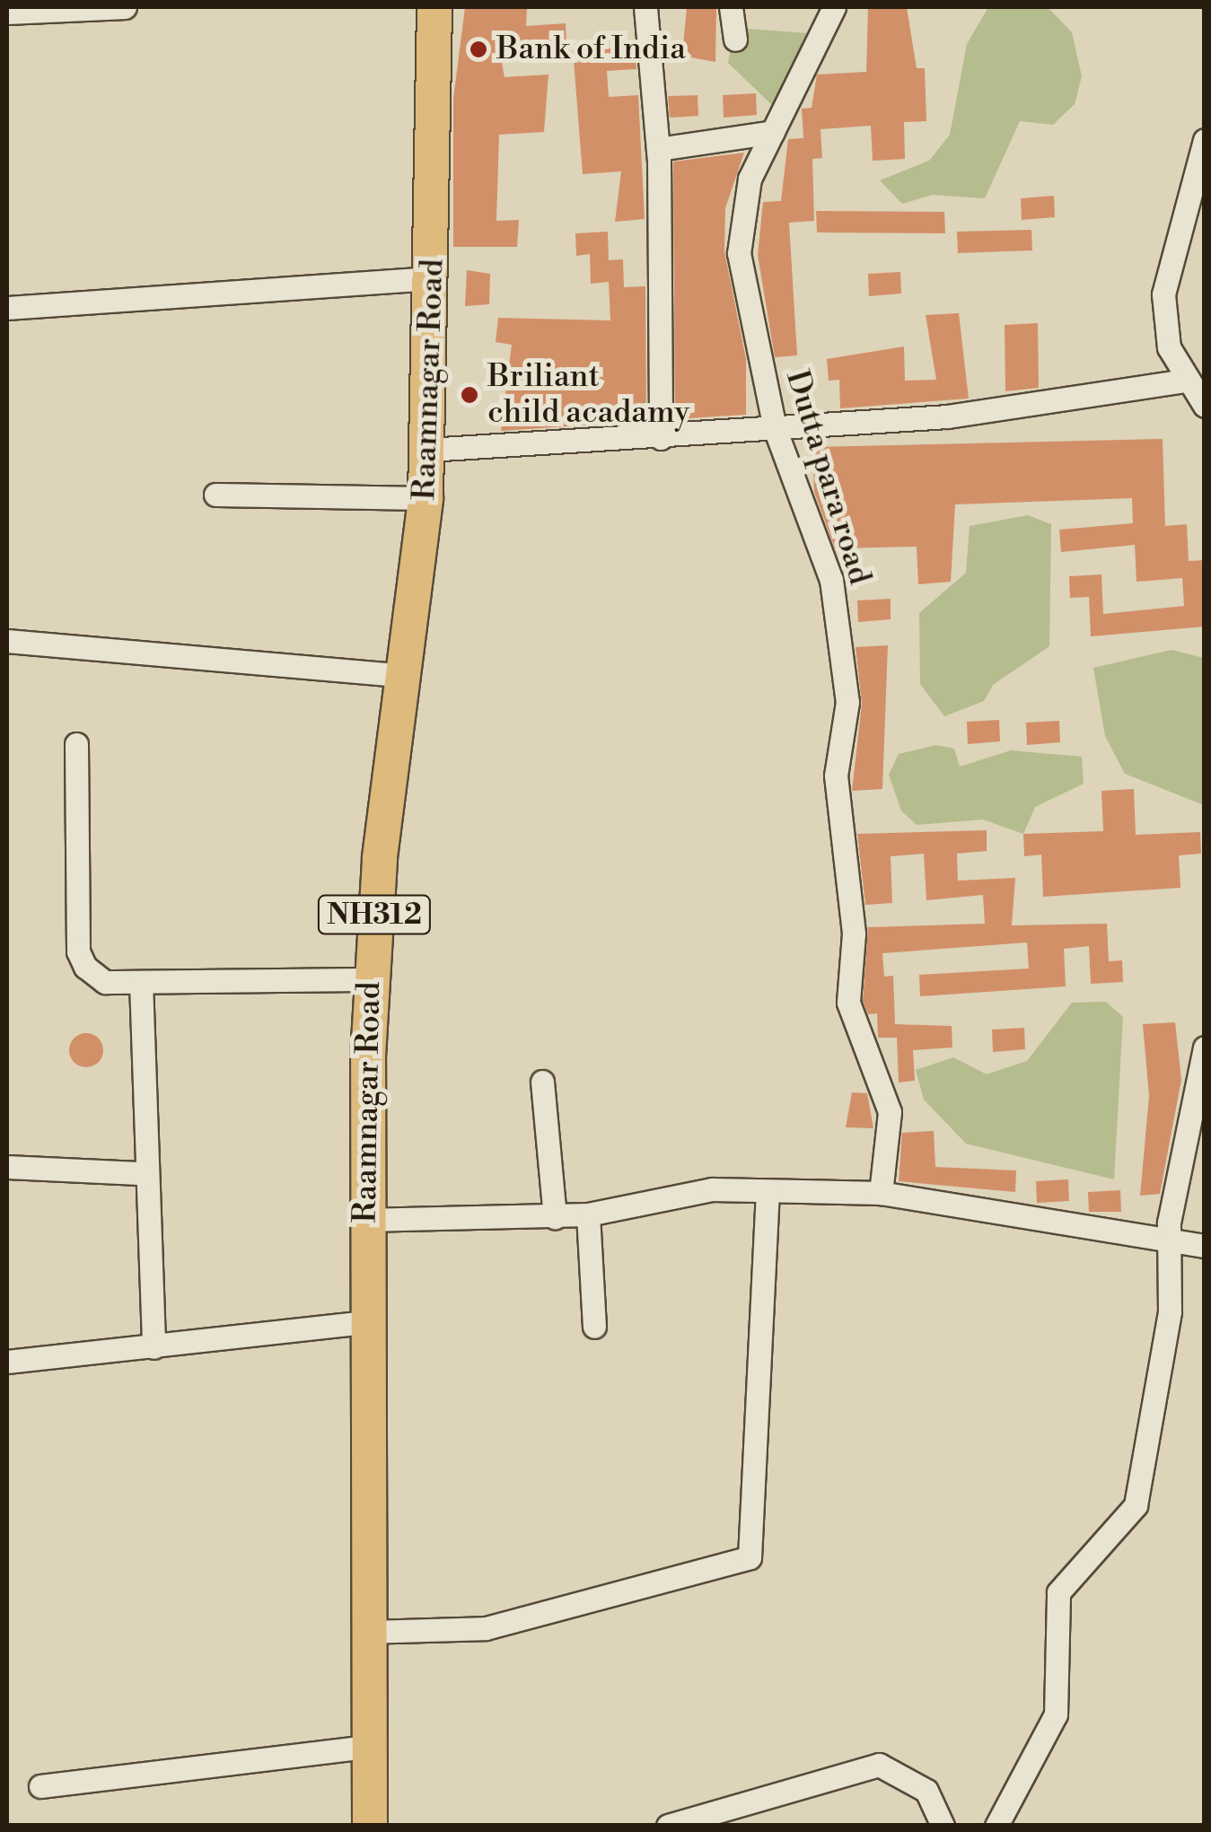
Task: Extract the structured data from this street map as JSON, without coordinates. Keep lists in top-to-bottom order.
{
  "streets": {
    "highway": ["Raamnagar Road", "NH312"],
    "street": ["Dutta para road"]
  },
  "places": ["Bank of India", "Briliant child acadamy"]
}
